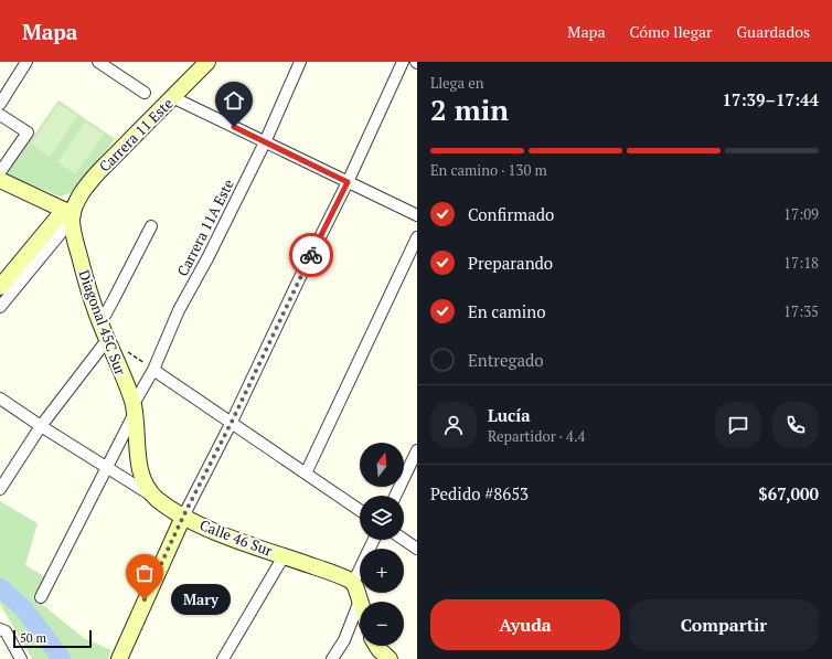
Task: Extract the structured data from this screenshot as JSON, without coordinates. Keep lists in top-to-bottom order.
{
  "streets": {
    "street": [
      "Carrera 11 Este",
      "Carrera 11A Este",
      "Diagonal 45C Sur",
      "Calle 46 Sur"
    ]
  },
  "crossings": [
    ["Carrera 11 Este", "Diagonal 45C Sur"],
    ["Carrera 11A Este", "Diagonal 45C Sur"],
    ["Carrera 11A Este", "Calle 46 Sur"]
  ],
  "places": ["Mary"],
  "scale_bar": "50 m",
  "north": "top",
  "page": {
    "header": "Mapa",
    "nav": ["Mapa", "Cómo llegar", "Guardados"],
    "heading": ["2 min", "Llega en", "17:39–17:44"],
    "panel": [
      "Lucía",
      "Repartidor · 4.4",
      "Pedido #8653",
      "$67,000"
    ],
    "bar": "En camino · 130 m",
    "list": [
      ["Confirmado", "17:09"],
      ["Preparando", "17:18"],
      ["En camino", "17:35"],
      "Entregado"
    ],
    "map_buttons": ["+", "−"],
    "bubble": "Mary",
    "buttons": ["Ayuda", "Compartir"],
    "scale": "50 m"
  }
}
